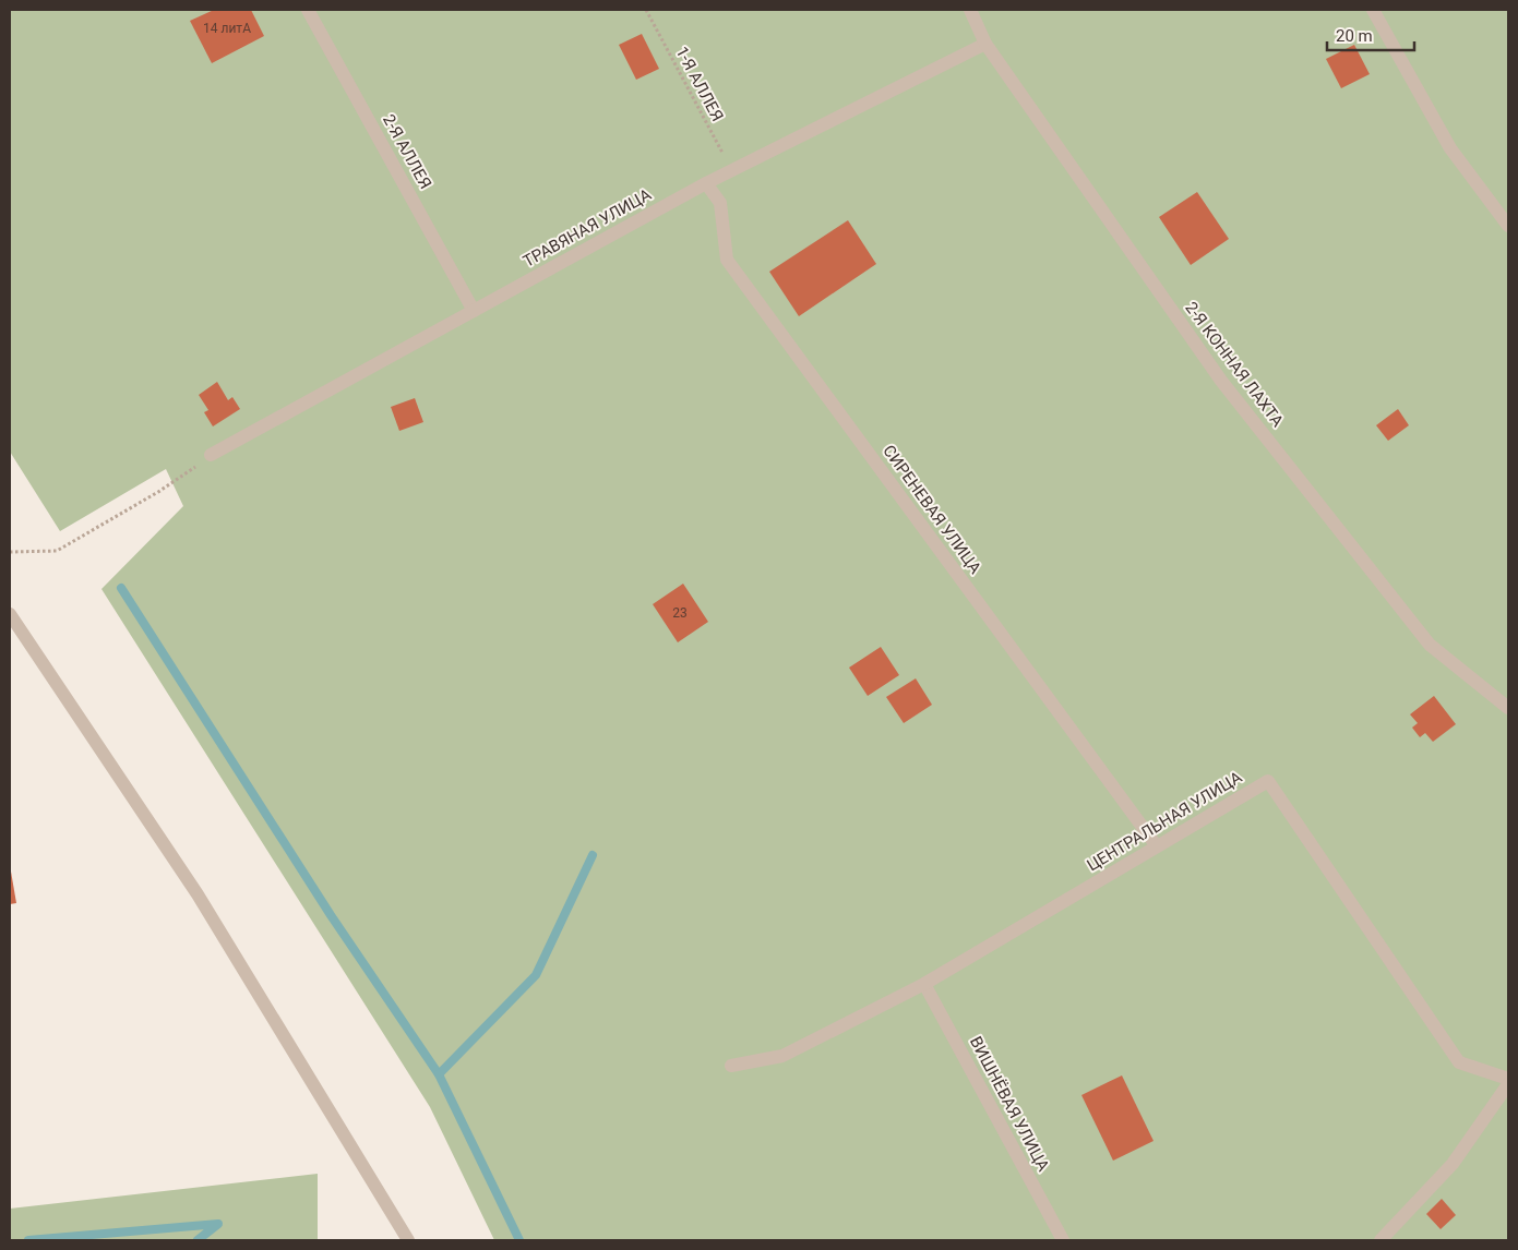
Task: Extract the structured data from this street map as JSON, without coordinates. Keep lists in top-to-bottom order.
{
  "streets": {
    "street": [
      "2-Я АЛЛЕЯ",
      "ТРАВЯНАЯ УЛИЦА",
      "2-Я КОННАЯ ЛАХТА",
      "СИРЕНЕВАЯ УЛИЦА",
      "ЦЕНТРАЛЬНАЯ УЛИЦА",
      "ВИШНЁВАЯ УЛИЦА"
    ],
    "path": ["1-Я АЛЛЕЯ"]
  },
  "crossings": [
    ["1-Я АЛЛЕЯ", "ТРАВЯНАЯ УЛИЦА"],
    ["2-Я АЛЛЕЯ", "ТРАВЯНАЯ УЛИЦА"],
    ["ТРАВЯНАЯ УЛИЦА", "2-Я КОННАЯ ЛАХТА"],
    ["ТРАВЯНАЯ УЛИЦА", "СИРЕНЕВАЯ УЛИЦА"],
    ["СИРЕНЕВАЯ УЛИЦА", "ЦЕНТРАЛЬНАЯ УЛИЦА"],
    ["ЦЕНТРАЛЬНАЯ УЛИЦА", "ВИШНЁВАЯ УЛИЦА"]
  ],
  "house_numbers": ["14 литА", "23"],
  "scale_bar": "20 m"
}
